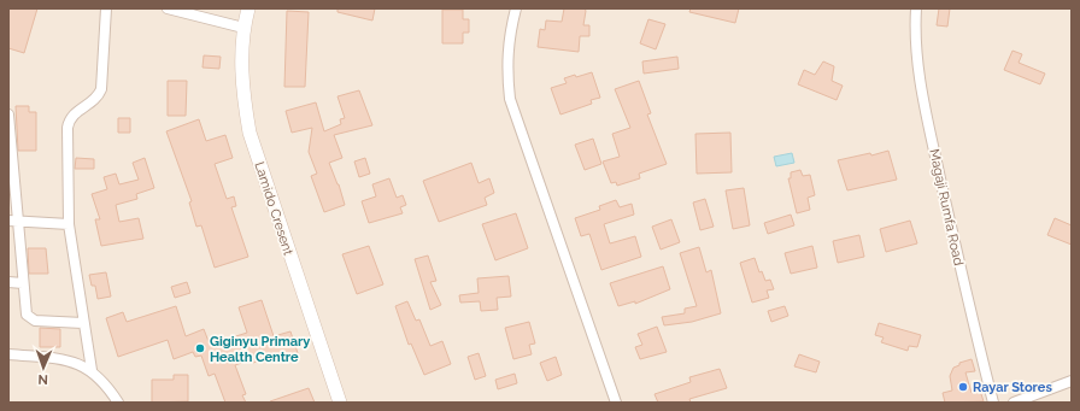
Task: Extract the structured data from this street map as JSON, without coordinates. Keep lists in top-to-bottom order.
{
  "streets": {
    "street": ["Magaji Rumfa Road", "Lamido Cresent"]
  },
  "places": ["Giginyu Primary Health Centre", "Rayar Stores"],
  "north": "bottom"
}
